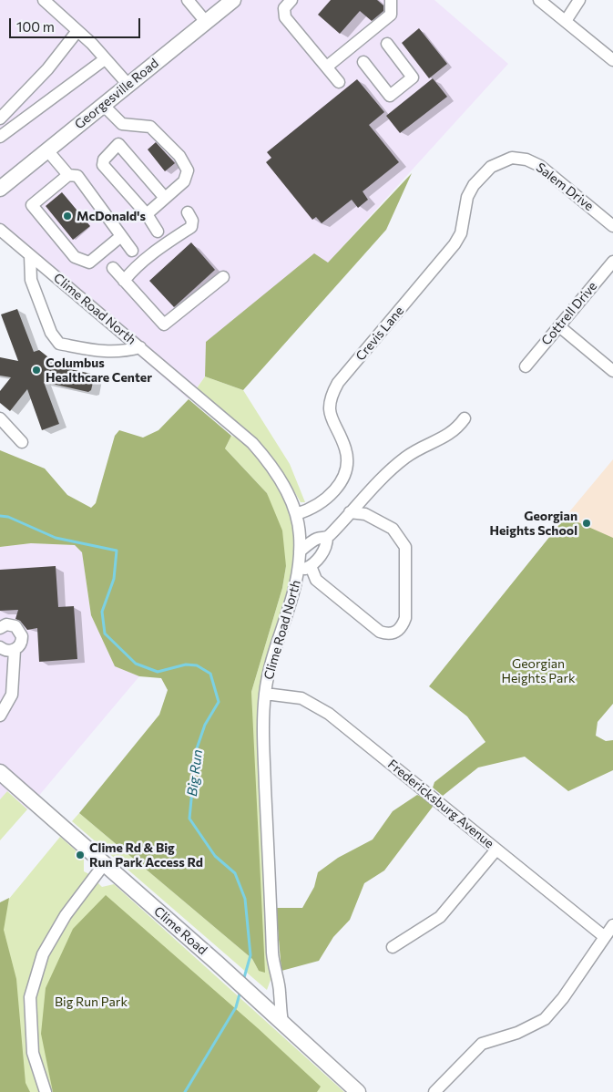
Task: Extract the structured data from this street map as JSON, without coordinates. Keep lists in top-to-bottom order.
{
  "streets": {
    "main road": ["Georgesville Road", "Clime Road"],
    "street": [
      "Salem Drive",
      "Clime Road North",
      "Cottrell Drive",
      "Crevis Lane",
      "Fredericksburg Avenue"
    ]
  },
  "crossings": [
    ["Salem Drive", "Crevis Lane"],
    ["Clime Road North", "Crevis Lane"],
    ["Clime Road North", "Fredericksburg Avenue"],
    ["Clime Road North", "Clime Road"]
  ],
  "water": ["Big Run"],
  "parks": ["Georgian Heights Park", "Big Run Park"],
  "places": [
    "McDonald's",
    "Columbus Healthcare Center",
    "Georgian Heights School",
    "Clime Rd & Big Run Park Access Rd"
  ],
  "scale_bar": "100 m"
}
